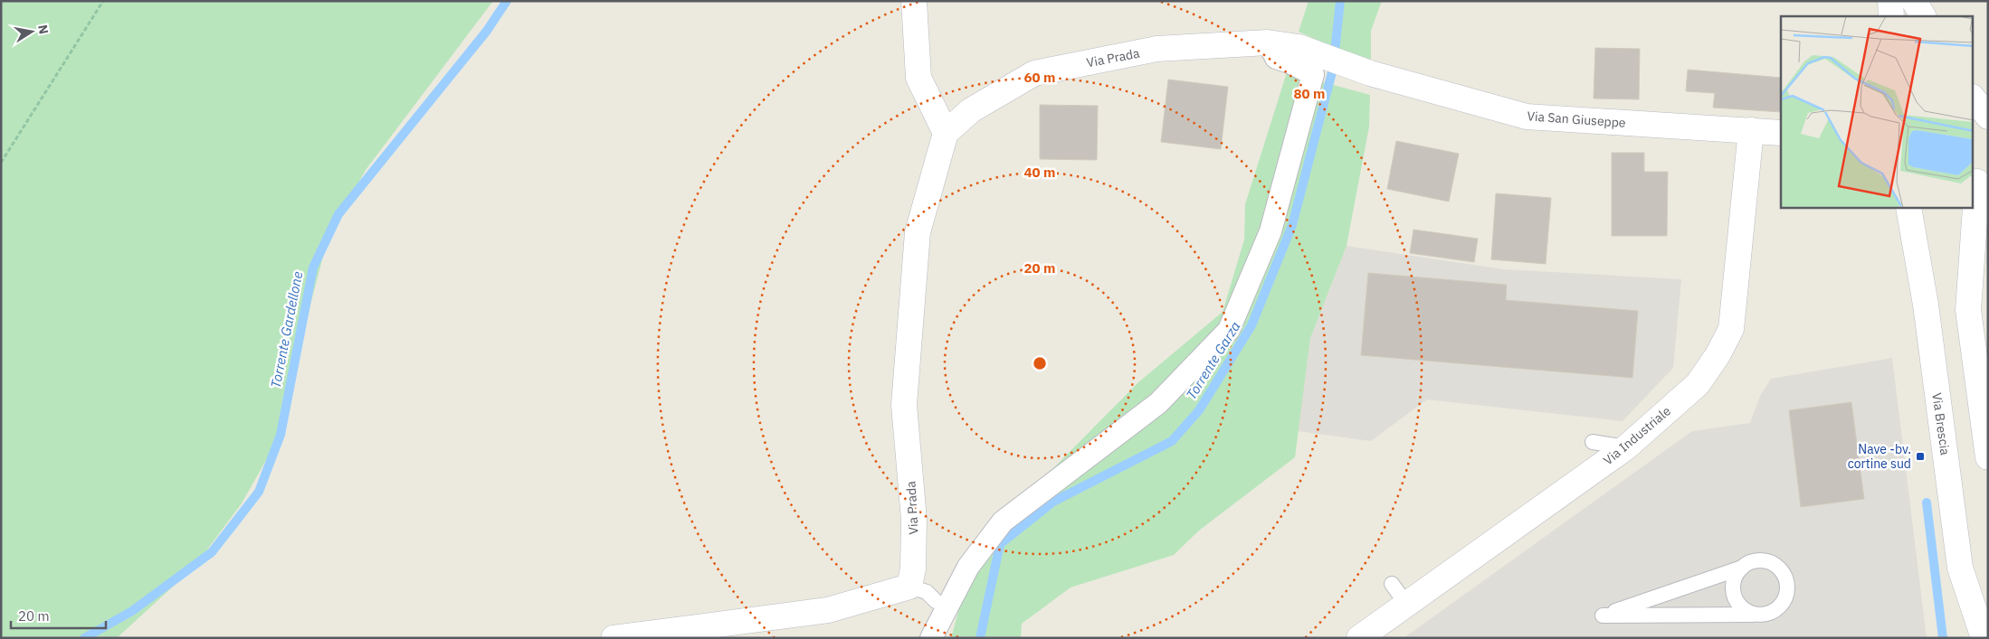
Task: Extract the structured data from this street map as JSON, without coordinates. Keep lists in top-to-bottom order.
{
  "streets": {
    "street": [
      "Via Prada",
      "Via San Giuseppe",
      "Via Brescia",
      "Via Industriale"
    ]
  },
  "crossings": [
    ["Via Prada", "Via San Giuseppe"],
    ["Via San Giuseppe", "Via Industriale"]
  ],
  "water": ["Torrente Gardellone", "Torrente Garza"],
  "places": {
    "transit": ["Nave -bv. cortine sud"]
  },
  "scale_bar": "20 m",
  "north": "right",
  "rings": [
    "60 m",
    "80 m",
    "40 m",
    "20 m"
  ]
}
